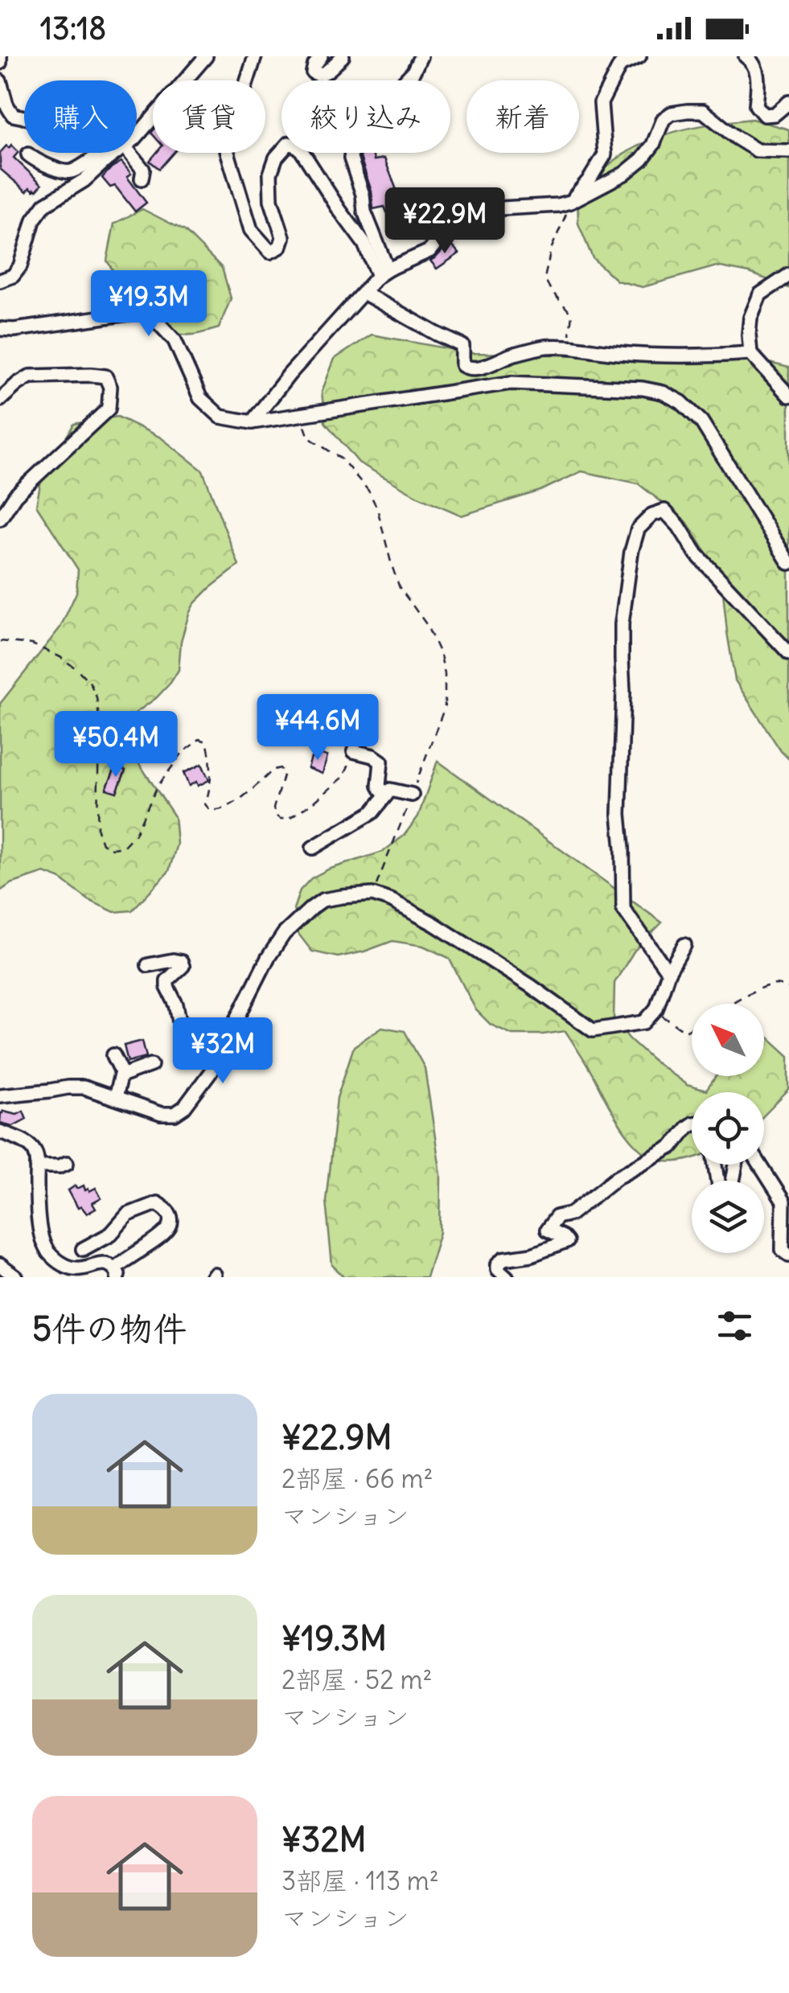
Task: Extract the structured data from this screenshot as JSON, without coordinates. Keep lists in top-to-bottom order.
{
  "north": "top left",
  "page": {
    "status": "13:18",
    "chip": [
      "購入",
      "賃貸",
      "絞り込み",
      "新着"
    ],
    "price": [
      "¥22.9M",
      "¥19.3M",
      "¥44.6M",
      "¥50.4M",
      "¥32M"
    ],
    "heading": "5件の物件",
    "list": [
      {
        "name": "¥22.9M",
        "note": "2部屋 · 66 m² · マンション"
      },
      {
        "name": "¥19.3M",
        "note": "2部屋 · 52 m² · マンション"
      },
      {
        "name": "¥32M",
        "note": "3部屋 · 113 m² · マンション"
      }
    ]
  }
}
